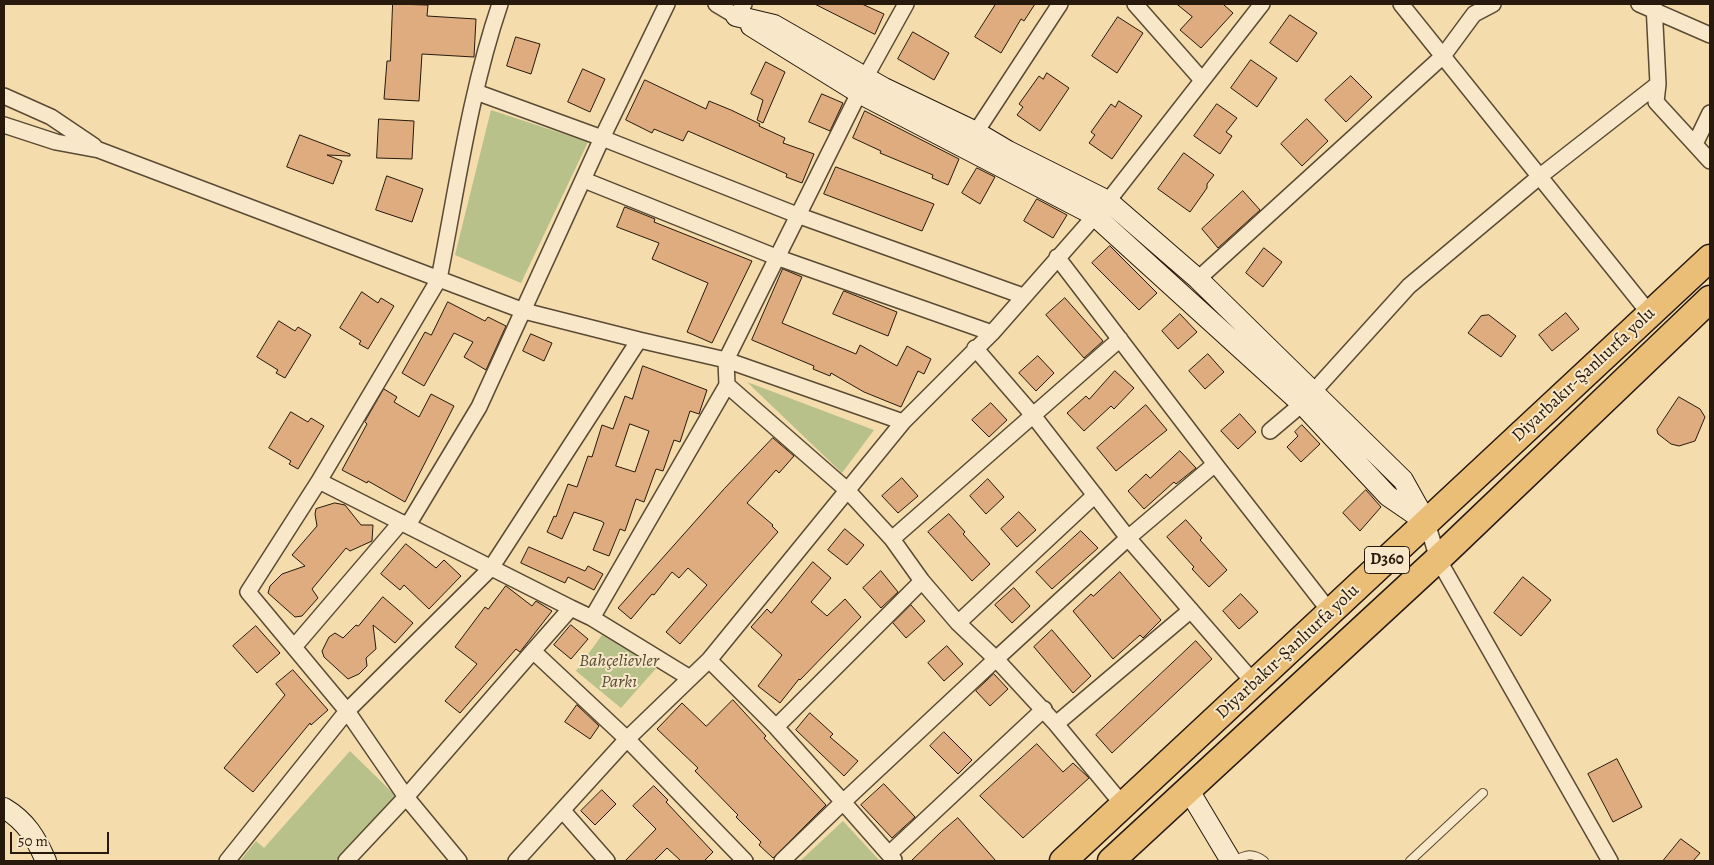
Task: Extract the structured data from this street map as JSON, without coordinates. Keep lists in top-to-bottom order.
{
  "streets": {
    "highway": ["Diyarbakır-Şanlıurfa yolu", "D360"]
  },
  "parks": ["Bahçelievler Parkı"],
  "scale_bar": "50 m"
}
